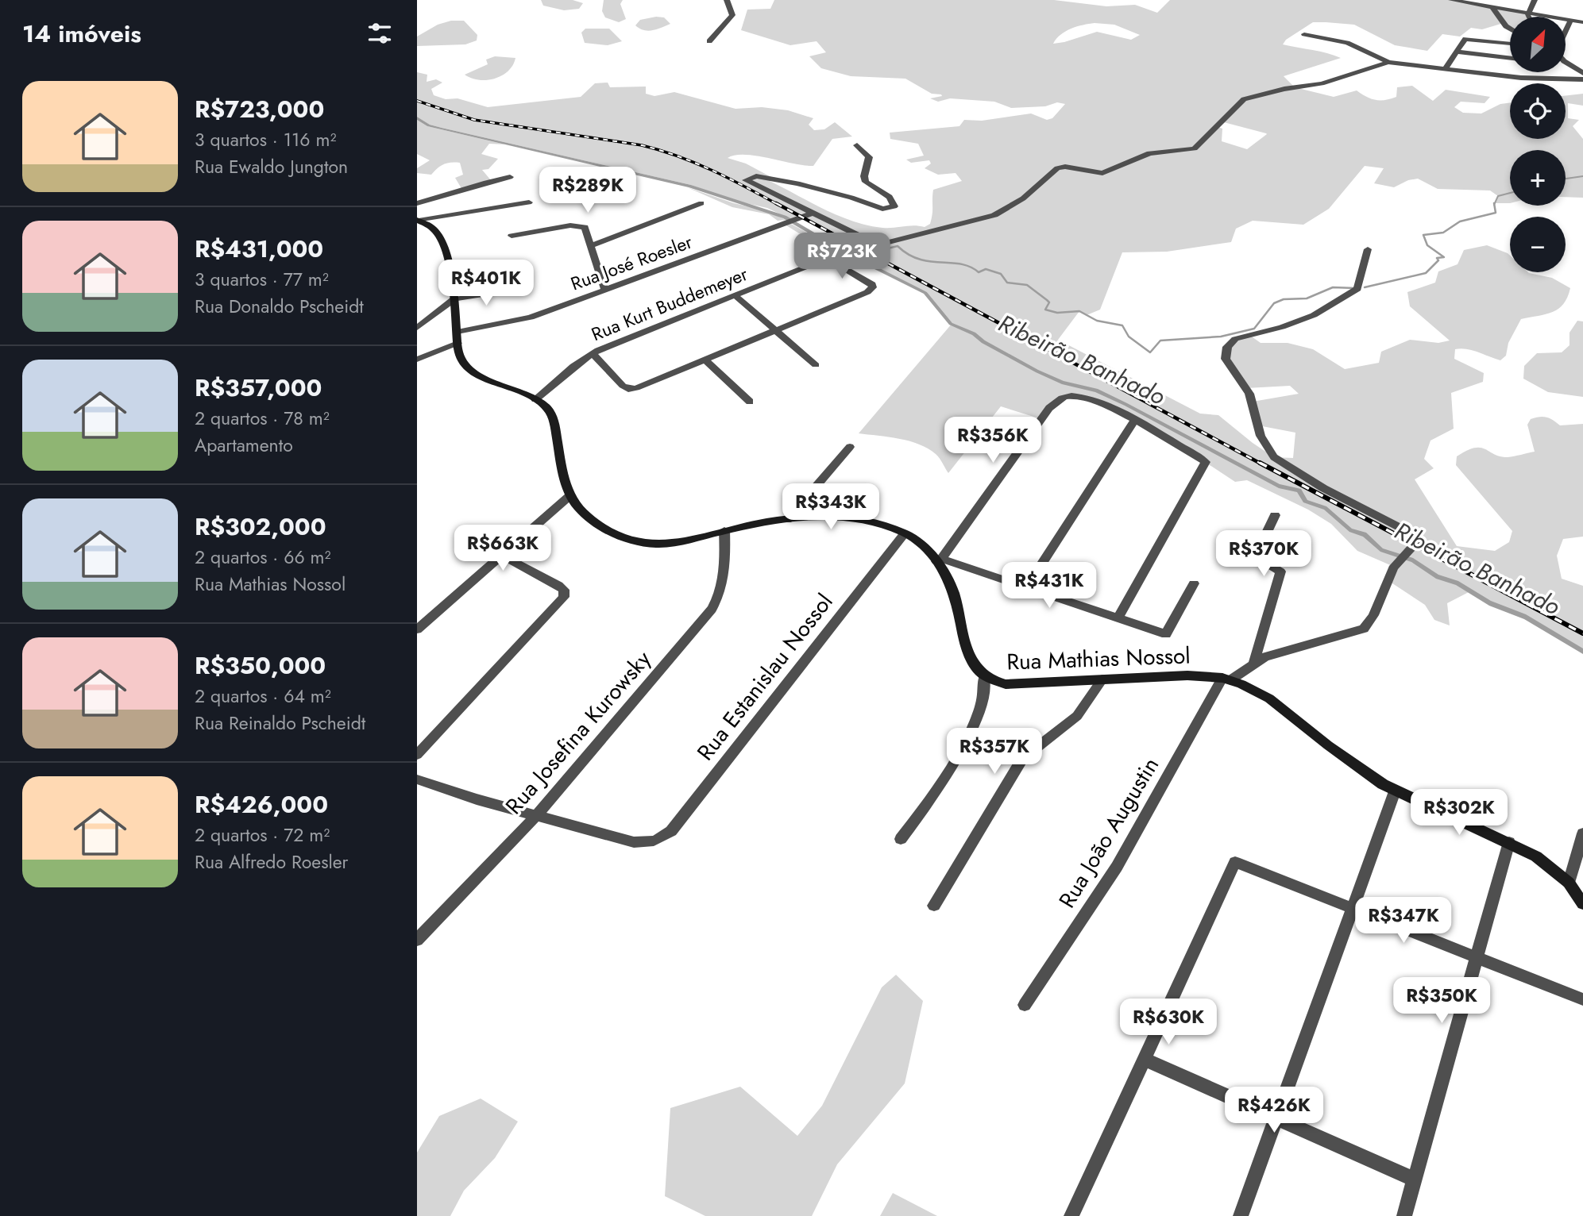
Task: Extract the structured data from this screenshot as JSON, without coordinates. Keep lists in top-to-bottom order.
{
  "streets": {
    "street": [
      "Rua José Roesler",
      "Rua Kurt Buddemeyer",
      "Rua Mathias Nossol",
      "Rua Estanislau Nossol",
      "Rua Josefina Kurowsky",
      "Rua João Augustin"
    ]
  },
  "crossings": [
    ["Rua Mathias Nossol", "Rua Estanislau Nossol"],
    ["Rua Mathias Nossol", "Rua Josefina Kurowsky"],
    ["Rua Mathias Nossol", "Rua João Augustin"],
    ["Rua Estanislau Nossol", "Rua Josefina Kurowsky"]
  ],
  "water": ["Ribeirão Banhado"],
  "north": "top right",
  "page": {
    "heading": "14 imóveis",
    "map_buttons": ["+", "−"],
    "list": [
      {
        "name": "R$723,000",
        "note": "3 quartos · 116 m² · Rua Ewaldo Jungton"
      },
      {
        "name": "R$431,000",
        "note": "3 quartos · 77 m² · Rua Donaldo Pscheidt"
      },
      {
        "name": "R$357,000",
        "note": "2 quartos · 78 m² · Apartamento"
      },
      {
        "name": "R$302,000",
        "note": "2 quartos · 66 m² · Rua Mathias Nossol"
      },
      {
        "name": "R$350,000",
        "note": "2 quartos · 64 m² · Rua Reinaldo Pscheidt"
      },
      {
        "name": "R$426,000",
        "note": "2 quartos · 72 m² · Rua Alfredo Roesler"
      }
    ],
    "price": [
      "R$289K",
      "R$723K",
      "R$401K",
      "R$356K",
      "R$343K",
      "R$663K",
      "R$370K",
      "R$431K",
      "R$357K",
      "R$302K",
      "R$347K",
      "R$350K",
      "R$630K",
      "R$426K"
    ]
  }
}
